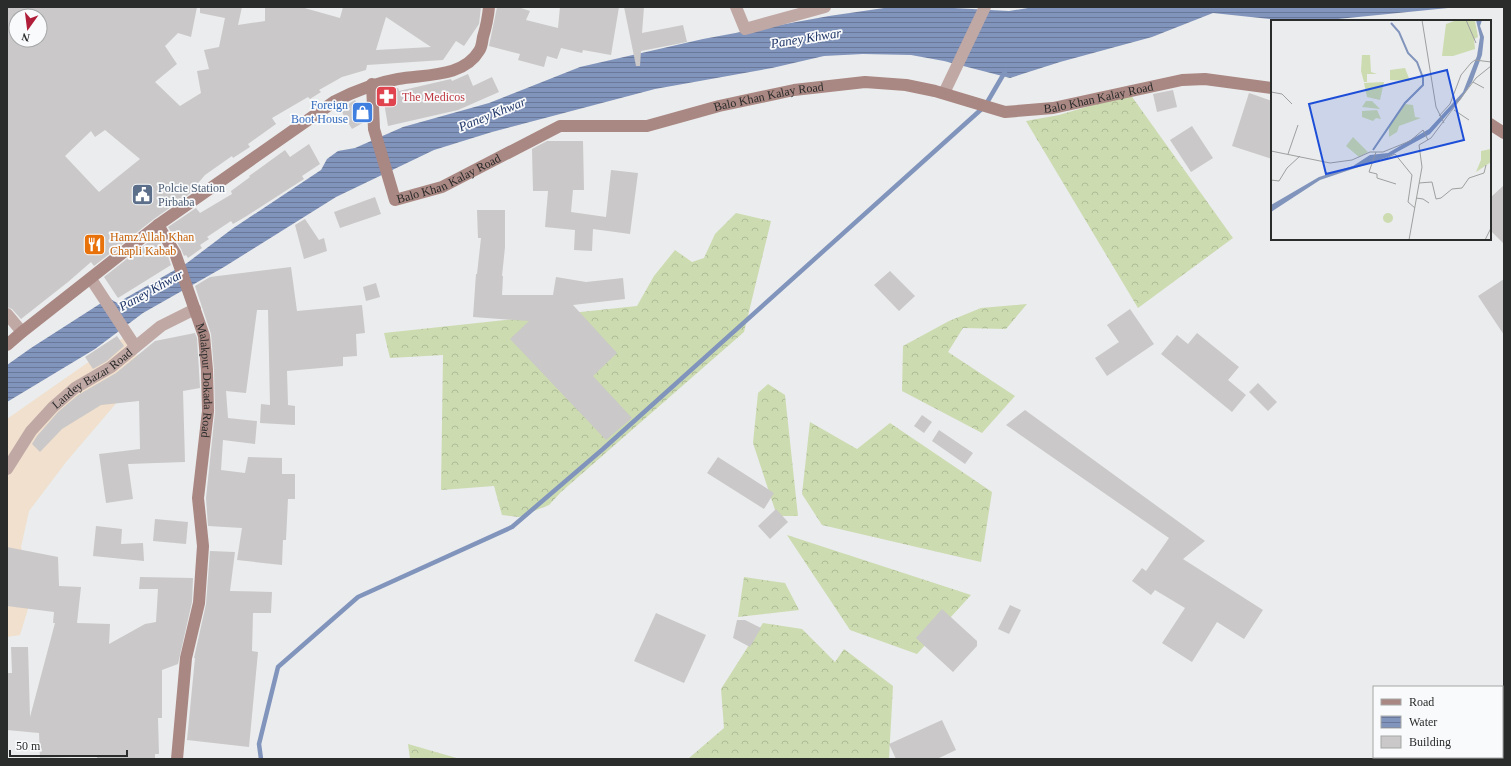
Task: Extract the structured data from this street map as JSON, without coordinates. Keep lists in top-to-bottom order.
{
  "streets": {
    "street": ["Balo Khan Kalay Road", "Landey Bazar Road", "Malakpur Dokada Road"]
  },
  "crossings": [
    ["Landey Bazar Road", "Malakpur Dokada Road"]
  ],
  "water": ["Paney Khwar"],
  "places": {
    "pharmacy": ["The Medicos"],
    "shop": ["Foreign Boot House"],
    "public building": ["Polcie Station Pirbaba"],
    "restaurant": ["HamzAllah Khan Chapli Kabab"]
  },
  "legend": ["Road", "Water", "Building"],
  "scale_bar": "50 m",
  "north": "bottom"
}
